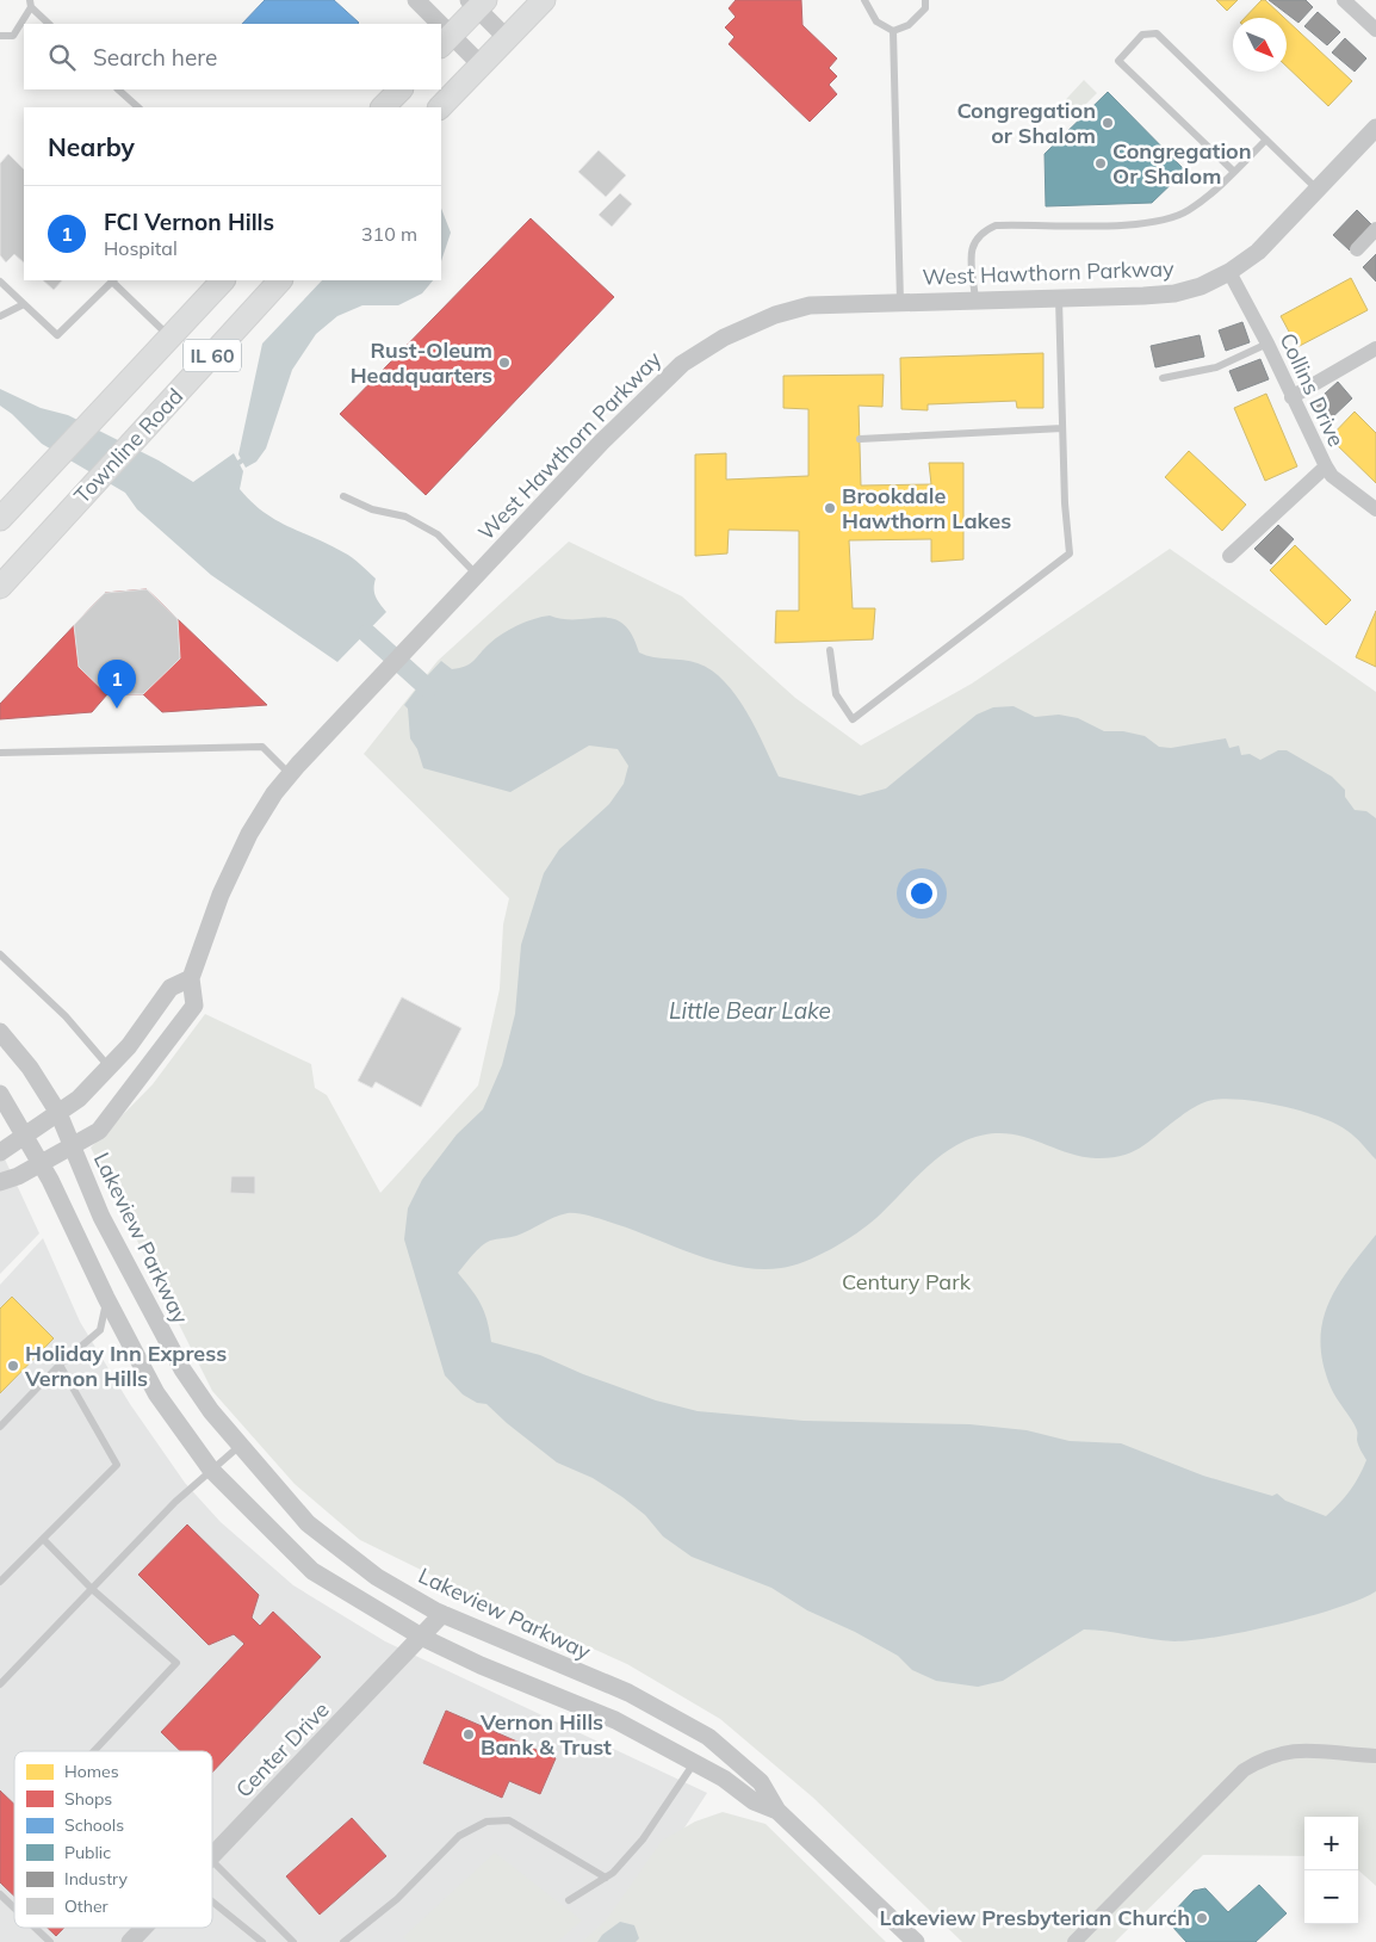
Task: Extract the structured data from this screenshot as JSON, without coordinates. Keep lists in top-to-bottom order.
{
  "streets": {
    "main road": ["IL 60", "Townline Road"],
    "street": [
      "West Hawthorn Parkway",
      "Collins Drive",
      "Lakeview Parkway",
      "Center Drive"
    ]
  },
  "crossings": [
    ["West Hawthorn Parkway", "Collins Drive"],
    ["West Hawthorn Parkway", "Lakeview Parkway"],
    ["Lakeview Parkway", "Center Drive"]
  ],
  "water": ["Little Bear Lake"],
  "parks": ["Century Park"],
  "places": [
    "Congregation or Shalom",
    "Congregation Or Shalom",
    "Rust-Oleum Headquarters",
    "Brookdale Hawthorn Lakes",
    "Holiday Inn Express Vernon Hills",
    "Vernon Hills Bank & Trust",
    "Lakeview Presbyterian Church"
  ],
  "legend": [
    "Homes",
    "Shops",
    "Schools",
    "Public",
    "Industry",
    "Other"
  ],
  "north": "bottom right",
  "page": {
    "search": "Search here",
    "heading": "Nearby",
    "list": [
      {
        "mark": "1",
        "name": "FCI Vernon Hills",
        "note": "Hospital",
        "value": "310 m"
      }
    ],
    "pins": "1",
    "map_buttons": ["+", "−"]
  }
}
